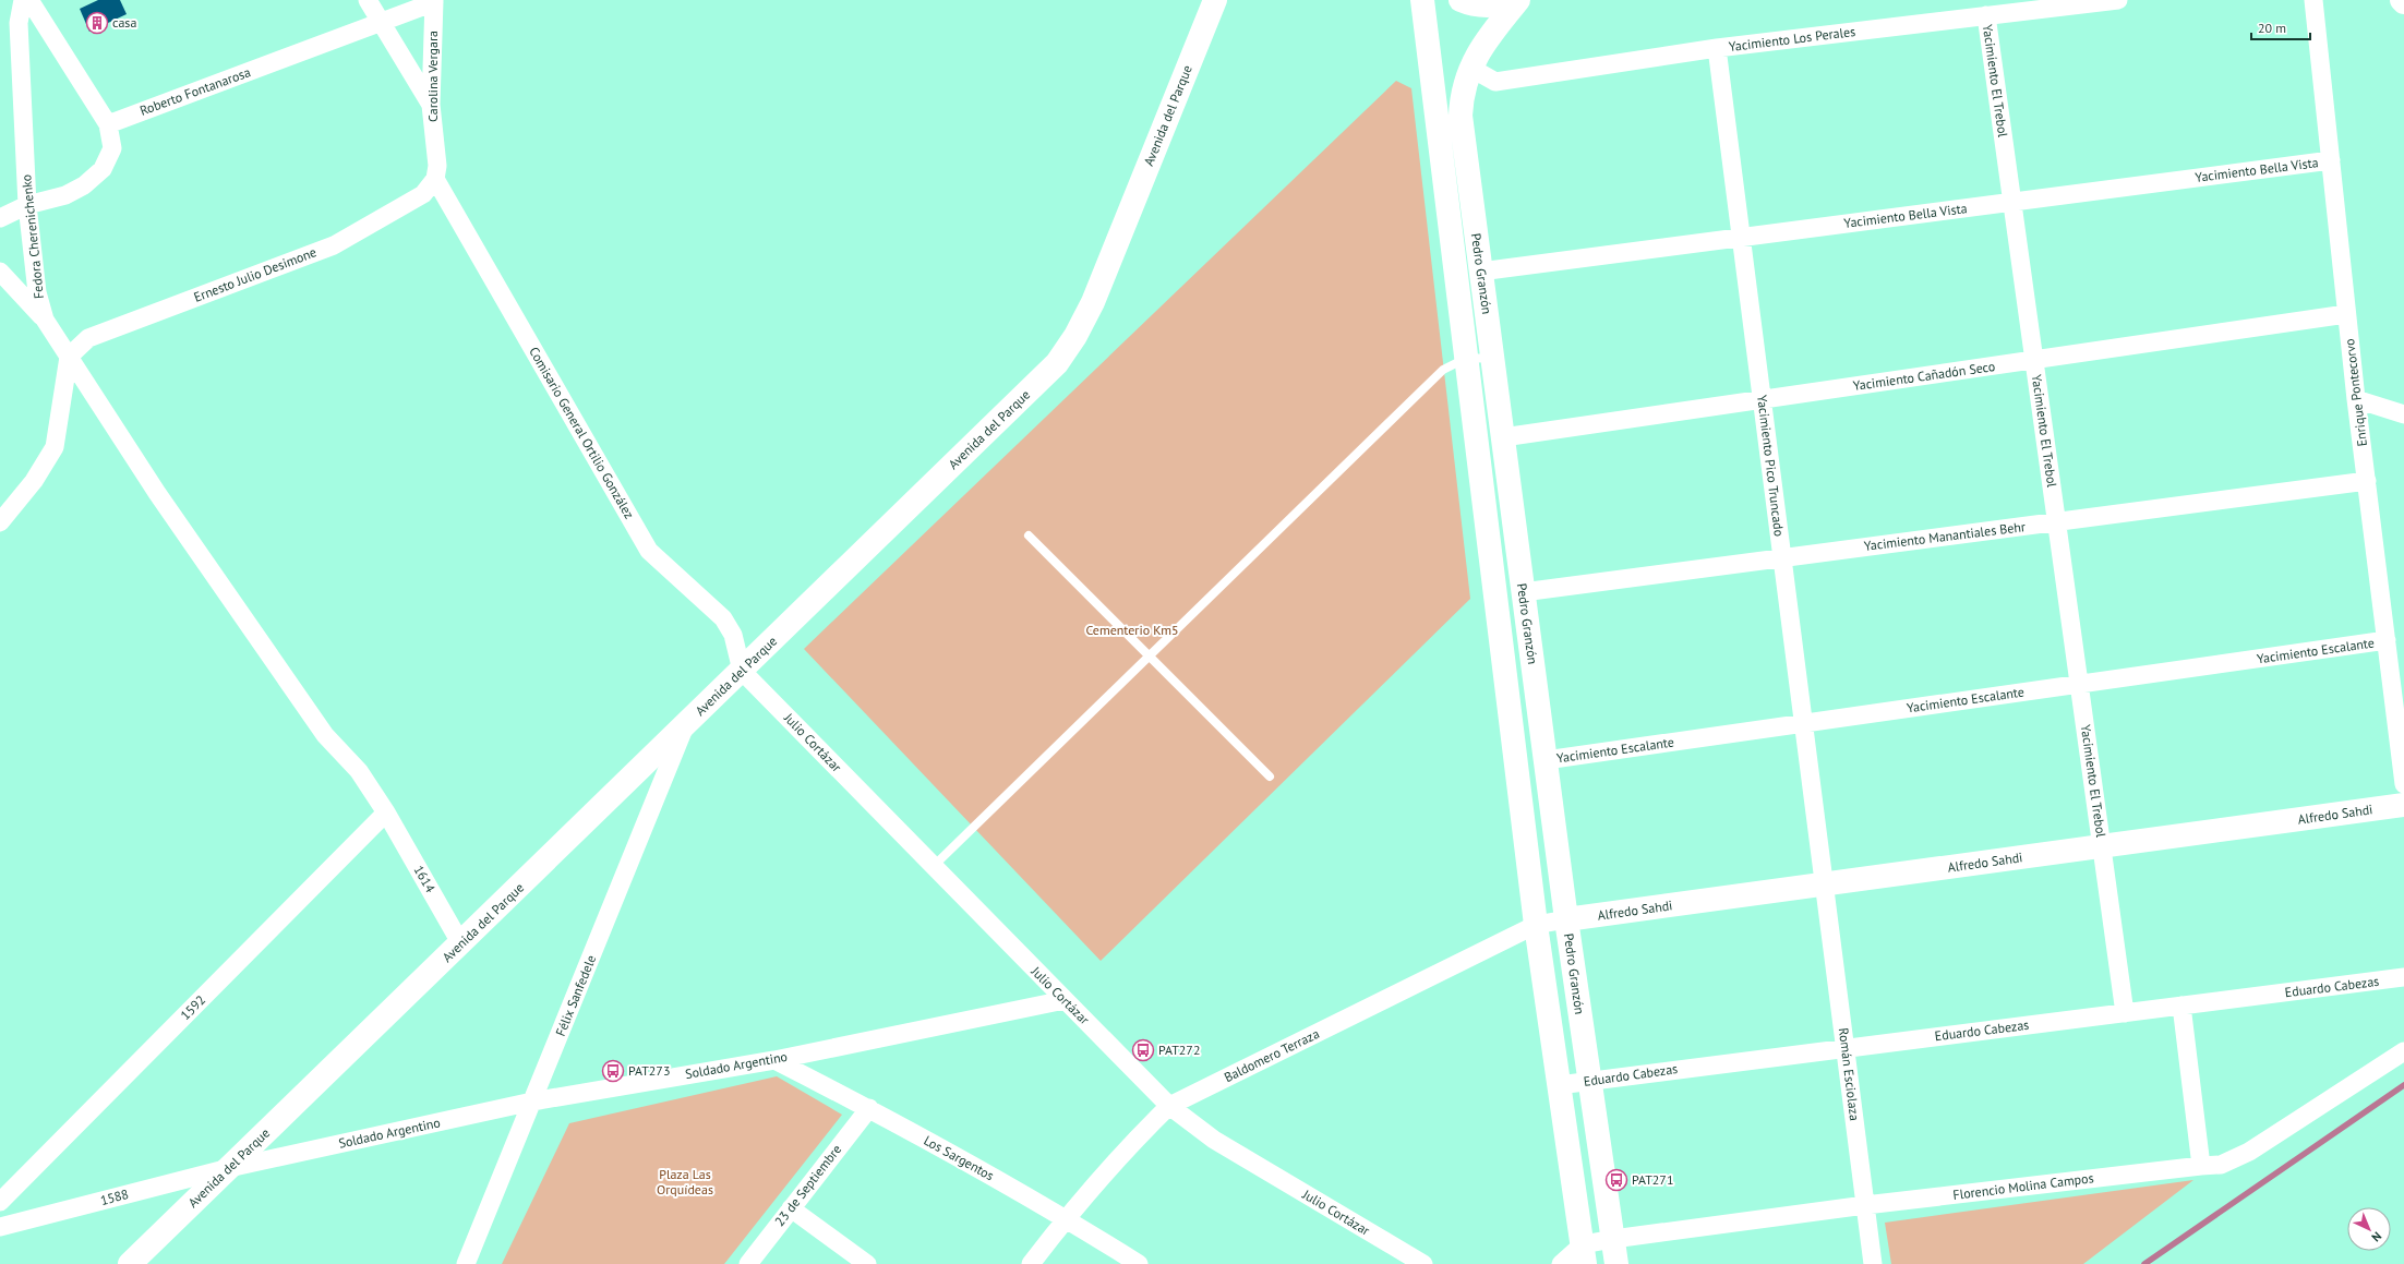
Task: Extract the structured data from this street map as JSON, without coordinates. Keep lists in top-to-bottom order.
{
  "streets": {
    "main road": ["Avenida del Parque", "Pedro Granzón", "Alfredo Sahdi"],
    "street": [
      "Yacimiento Los Perales",
      "Carolina Vergara",
      "Yacimiento El Trebol",
      "Roberto Fontanarosa",
      "Yacimiento Bella Vista",
      "Fedora Cherenichenko",
      "Ernesto Julio Desimone",
      "Yacimiento Cañadón Seco",
      "Enrique Pontecorvo",
      "Comisario General Ortilio González",
      "Yacimiento Pico Truncado",
      "Yacimiento Manantiales Behr",
      "Yacimiento Escalante",
      "Julio Cortázar",
      "1614",
      "Eduardo Cabezas",
      "Félix Sanfedele",
      "1592",
      "Baldomero Terraza",
      "Soldado Argentino",
      "Román Esciolaza",
      "Los Sargentos",
      "23 de Septiembre",
      "Florencio Molina Campos",
      "1588"
    ]
  },
  "crossings": [
    ["Yacimiento Los Perales", "Yacimiento El Trebol"],
    ["Yacimiento Los Perales", "Pedro Granzón"],
    ["Yacimiento Los Perales", "Yacimiento Pico Truncado"],
    ["Carolina Vergara", "Roberto Fontanarosa"],
    ["Carolina Vergara", "Ernesto Julio Desimone"],
    ["Carolina Vergara", "Comisario General Ortilio González"],
    ["Yacimiento El Trebol", "Yacimiento Bella Vista"],
    ["Yacimiento El Trebol", "Yacimiento Cañadón Seco"],
    ["Yacimiento El Trebol", "Yacimiento Manantiales Behr"],
    ["Yacimiento El Trebol", "Yacimiento Escalante"],
    ["Yacimiento El Trebol", "Alfredo Sahdi"],
    ["Yacimiento El Trebol", "Eduardo Cabezas"],
    ["Avenida del Parque", "Comisario General Ortilio González"],
    ["Avenida del Parque", "Julio Cortázar"],
    ["Avenida del Parque", "1614"],
    ["Avenida del Parque", "Félix Sanfedele"],
    ["Avenida del Parque", "Soldado Argentino"],
    ["Avenida del Parque", "1588"],
    ["Yacimiento Bella Vista", "Pedro Granzón"],
    ["Yacimiento Bella Vista", "Enrique Pontecorvo"],
    ["Yacimiento Bella Vista", "Yacimiento Pico Truncado"],
    ["Fedora Cherenichenko", "Ernesto Julio Desimone"],
    ["Fedora Cherenichenko", "1614"],
    ["Pedro Granzón", "Yacimiento Cañadón Seco"],
    ["Pedro Granzón", "Yacimiento Manantiales Behr"],
    ["Pedro Granzón", "Yacimiento Escalante"],
    ["Pedro Granzón", "Alfredo Sahdi"],
    ["Pedro Granzón", "Eduardo Cabezas"],
    ["Pedro Granzón", "Baldomero Terraza"],
    ["Pedro Granzón", "Florencio Molina Campos"],
    ["Ernesto Julio Desimone", "Comisario General Ortilio González"],
    ["Yacimiento Cañadón Seco", "Enrique Pontecorvo"],
    ["Yacimiento Cañadón Seco", "Yacimiento Pico Truncado"],
    ["Enrique Pontecorvo", "Yacimiento Manantiales Behr"],
    ["Enrique Pontecorvo", "Yacimiento Escalante"],
    ["Comisario General Ortilio González", "Julio Cortázar"],
    ["Yacimiento Pico Truncado", "Yacimiento Manantiales Behr"],
    ["Yacimiento Pico Truncado", "Yacimiento Escalante"],
    ["Yacimiento Pico Truncado", "Alfredo Sahdi"],
    ["Yacimiento Pico Truncado", "Román Esciolaza"],
    ["Julio Cortázar", "Baldomero Terraza"],
    ["Julio Cortázar", "Soldado Argentino"],
    ["Alfredo Sahdi", "Baldomero Terraza"],
    ["Alfredo Sahdi", "Román Esciolaza"],
    ["1614", "1592"],
    ["Eduardo Cabezas", "Román Esciolaza"],
    ["Félix Sanfedele", "Soldado Argentino"],
    ["Baldomero Terraza", "Los Sargentos"],
    ["Soldado Argentino", "Los Sargentos"],
    ["Soldado Argentino", "1588"],
    ["Román Esciolaza", "Florencio Molina Campos"],
    ["Los Sargentos", "23 de Septiembre"]
  ],
  "parks": ["Cementerio Km5", "Plaza Las Orquídeas"],
  "places": {
    "building": ["casa"],
    "bus stop": ["PAT272", "PAT273", "PAT271"]
  },
  "scale_bar": "20 m",
  "north": "bottom right"
}
